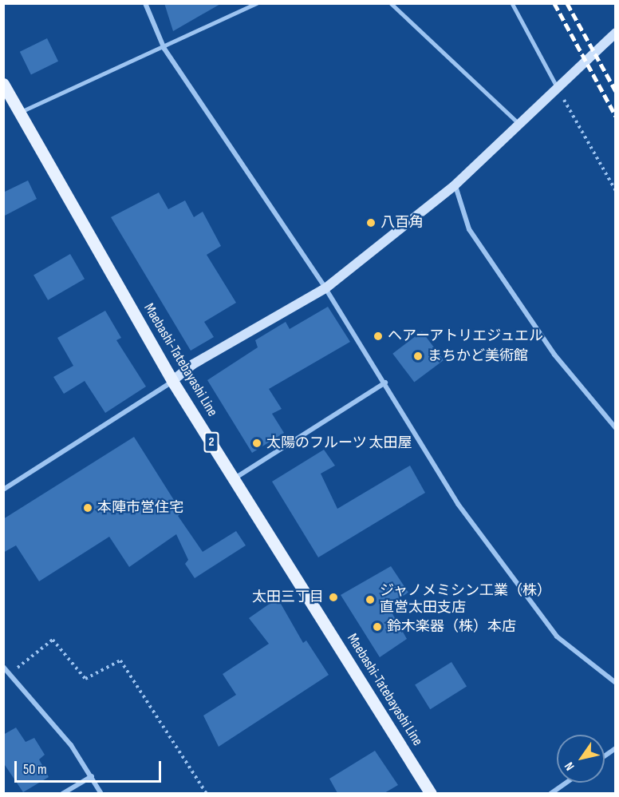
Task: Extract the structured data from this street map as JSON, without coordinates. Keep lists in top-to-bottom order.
{
  "streets": {
    "main road": ["Maebashi-Tatebayashi Line", "2"]
  },
  "places": [
    "八百角",
    "ヘアーアトリエジュエル",
    "まちかど美術館",
    "太陽のフルーツ 太田屋",
    "本陣市営住宅",
    "太田三丁目",
    "ジャノメミシン工業（株） 直営太田支店",
    "鈴木楽器（株）本店"
  ],
  "scale_bar": "50 m",
  "north": "bottom left"
}
